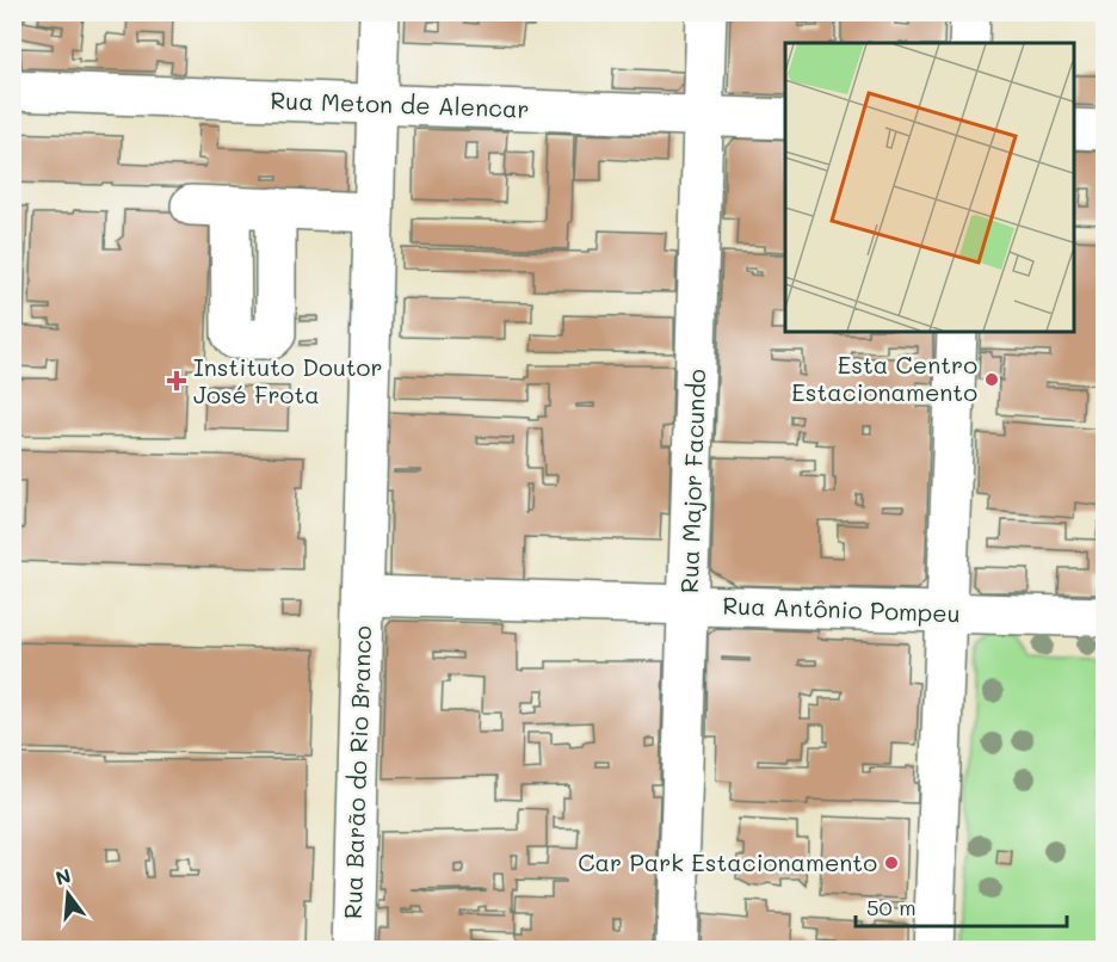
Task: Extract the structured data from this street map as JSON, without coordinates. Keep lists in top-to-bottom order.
{
  "streets": {
    "street": [
      "Rua Meton de Alencar",
      "Rua Major Facundo",
      "Rua Antônio Pompeu",
      "Rua Barão do Rio Branco"
    ]
  },
  "crossings": [
    ["Rua Meton de Alencar", "Rua Major Facundo"],
    ["Rua Meton de Alencar", "Rua Barão do Rio Branco"],
    ["Rua Major Facundo", "Rua Antônio Pompeu"],
    ["Rua Antônio Pompeu", "Rua Barão do Rio Branco"]
  ],
  "places": {
    "other": ["Esta Centro Estacionamento", "Car Park Estacionamento"],
    "health": ["Instituto Doutor José Frota"]
  },
  "scale_bar": "50 m",
  "north": "top"
}
